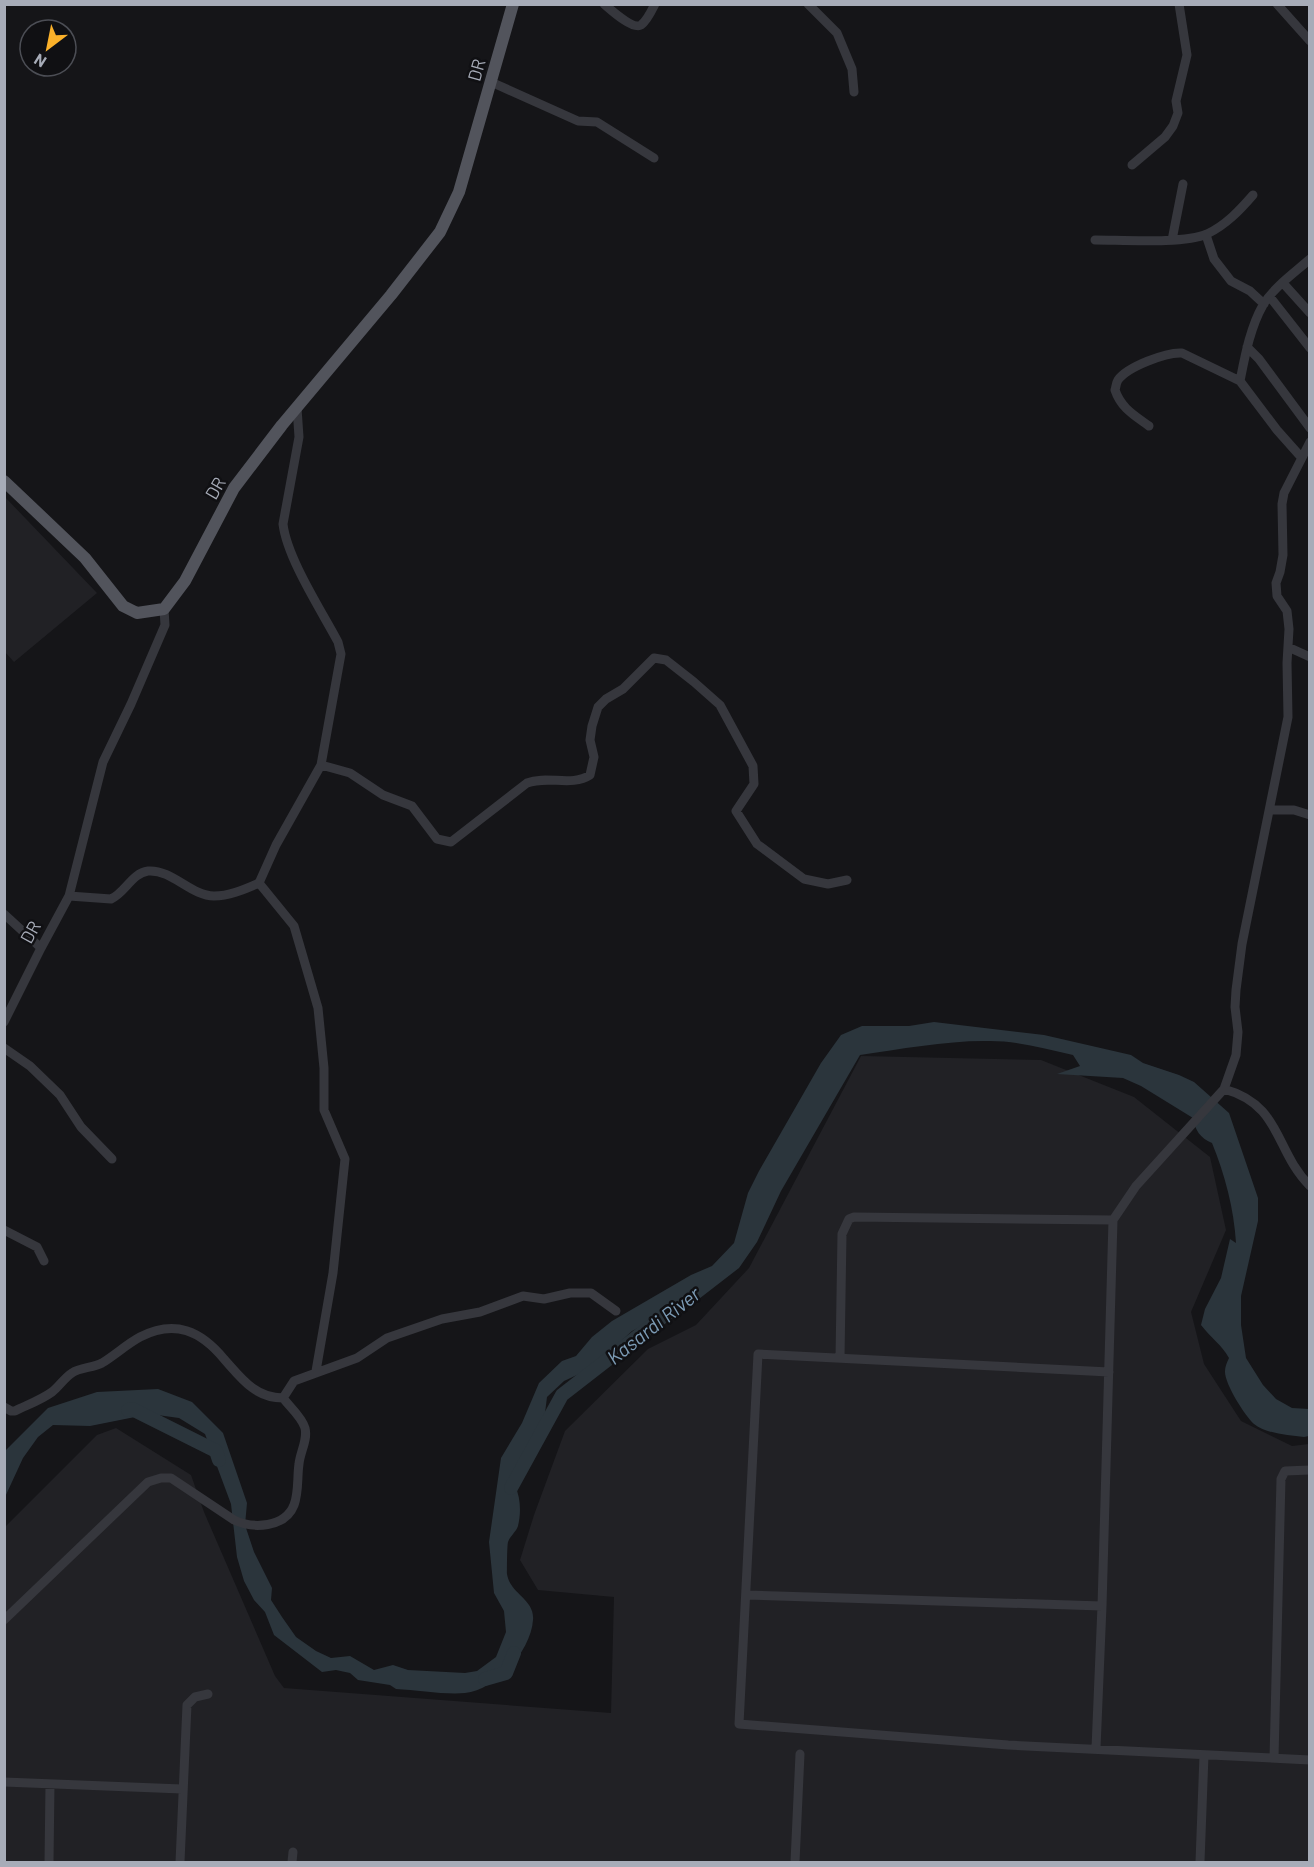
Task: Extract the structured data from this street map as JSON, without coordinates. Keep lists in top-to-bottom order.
{
  "streets": {
    "main road": ["DR"]
  },
  "water": ["Kasardi River"],
  "north": "bottom left"
}
